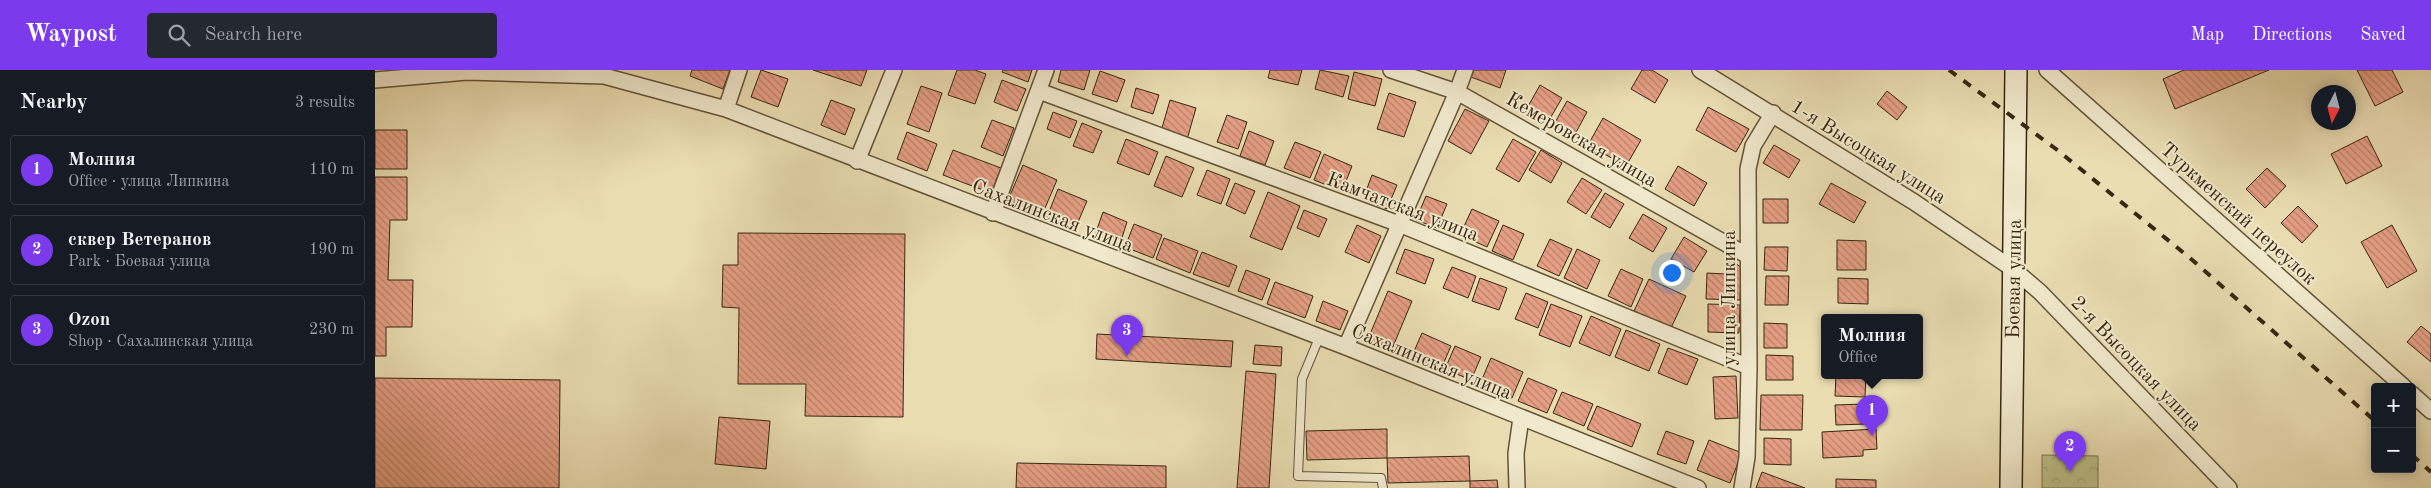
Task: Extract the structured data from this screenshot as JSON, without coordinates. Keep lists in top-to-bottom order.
{
  "streets": {
    "main road": ["Боевая улица"],
    "street": [
      "Кемеровская улица",
      "1-я Высоцкая улица",
      "Камчатская улица",
      "Туркменский переулок",
      "Сахалинская улица",
      "улица Липкина",
      "2-я Высоцкая улица"
    ]
  },
  "crossings": [
    ["Кемеровская улица", "улица Липкина"],
    ["1-я Высоцкая улица", "Боевая улица"],
    ["1-я Высоцкая улица", "улица Липкина"],
    ["1-я Высоцкая улица", "2-я Высоцкая улица"],
    ["Камчатская улица", "улица Липкина"],
    ["Боевая улица", "2-я Высоцкая улица"]
  ],
  "north": "bottom",
  "page": {
    "header": "Waypost",
    "search": "Search here",
    "nav": ["Map", "Directions", "Saved"],
    "heading": ["Nearby", "3 results"],
    "list": [
      {
        "mark": "1",
        "name": "Молния",
        "note": "Office · улица Липкина",
        "value": "110 m"
      },
      {
        "mark": "2",
        "name": "сквер Ветеранов",
        "note": "Park · Боевая улица",
        "value": "190 m"
      },
      {
        "mark": "3",
        "name": "Ozon",
        "note": "Shop · Сахалинская улица",
        "value": "230 m"
      }
    ],
    "popup": ["Молния", "Office"],
    "pins": ["3", "1", "2"],
    "map_buttons": ["+", "−"]
  }
}
